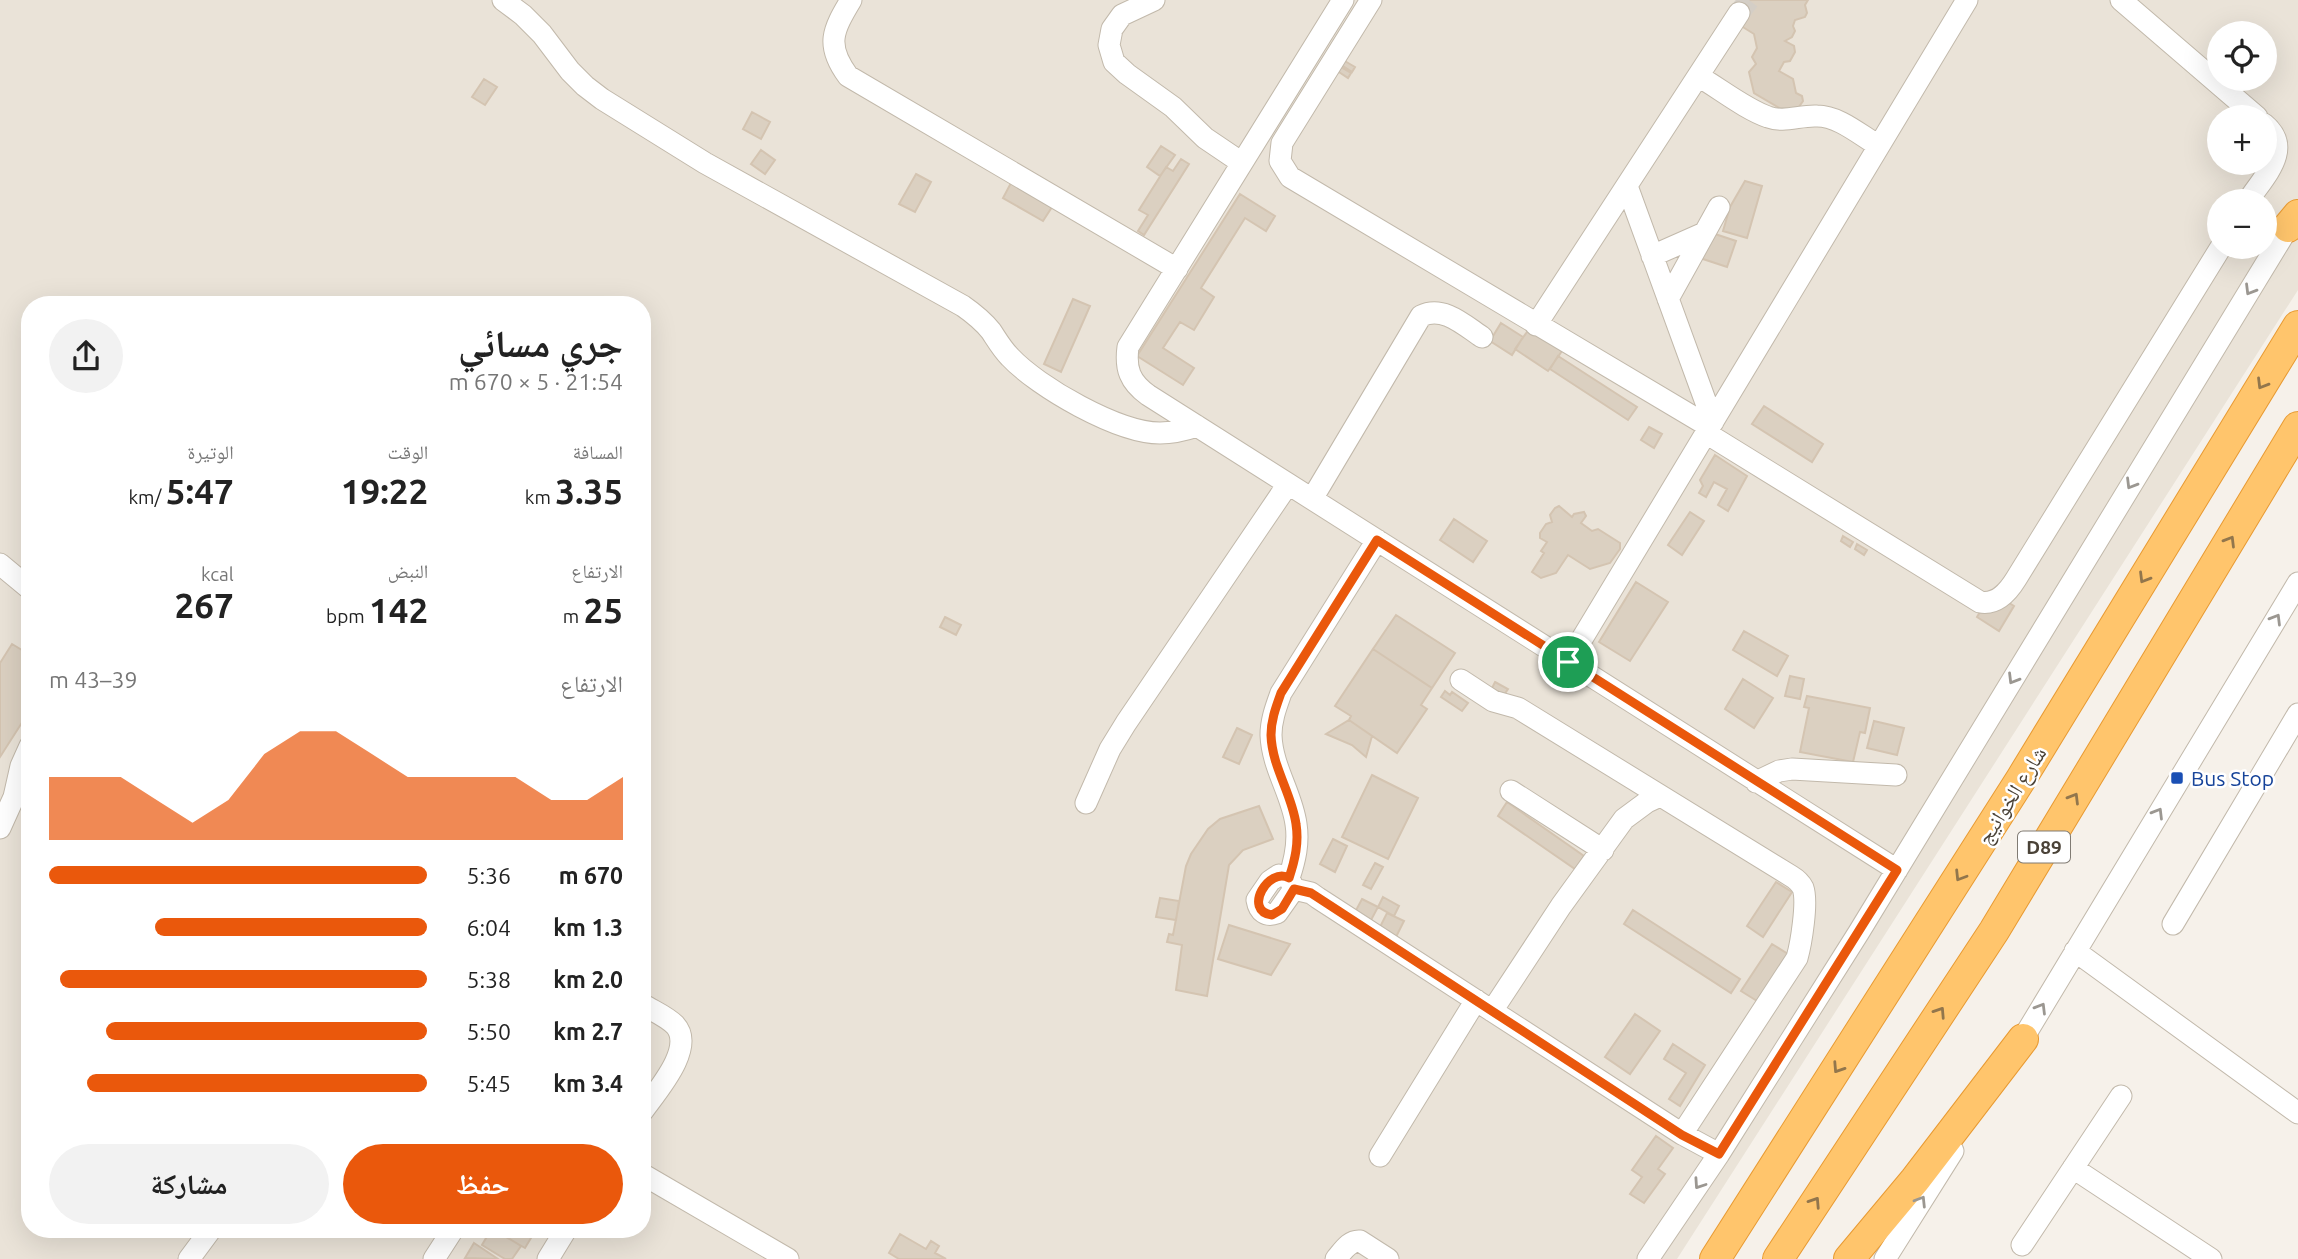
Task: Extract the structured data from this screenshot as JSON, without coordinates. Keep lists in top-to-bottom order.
{
  "streets": {
    "highway": ["شارع الخوانيج", "D89"]
  },
  "places": {
    "transit": ["Bus Stop"]
  },
  "page": {
    "map_buttons": ["+", "−"],
    "heading": ["جري مسائي", "21:54 · 5 × 670 m"],
    "stats": [
      ["المسافة", "3.35 km"],
      ["الوقت", "19:22"],
      ["الوتيرة", "5:47 /km"],
      ["الارتفاع", "25 m"],
      ["النبض", "142 bpm"],
      ["kcal", "267"]
    ],
    "chart": ["الارتفاع", "39–43 m"],
    "list": [
      {
        "name": "670 m",
        "note": "5:36"
      },
      {
        "name": "1.3 km",
        "note": "6:04"
      },
      {
        "name": "2.0 km",
        "note": "5:38"
      },
      {
        "name": "2.7 km",
        "note": "5:50"
      },
      {
        "name": "3.4 km",
        "note": "5:45"
      }
    ],
    "buttons": ["حفظ", "مشاركة"]
  }
}
